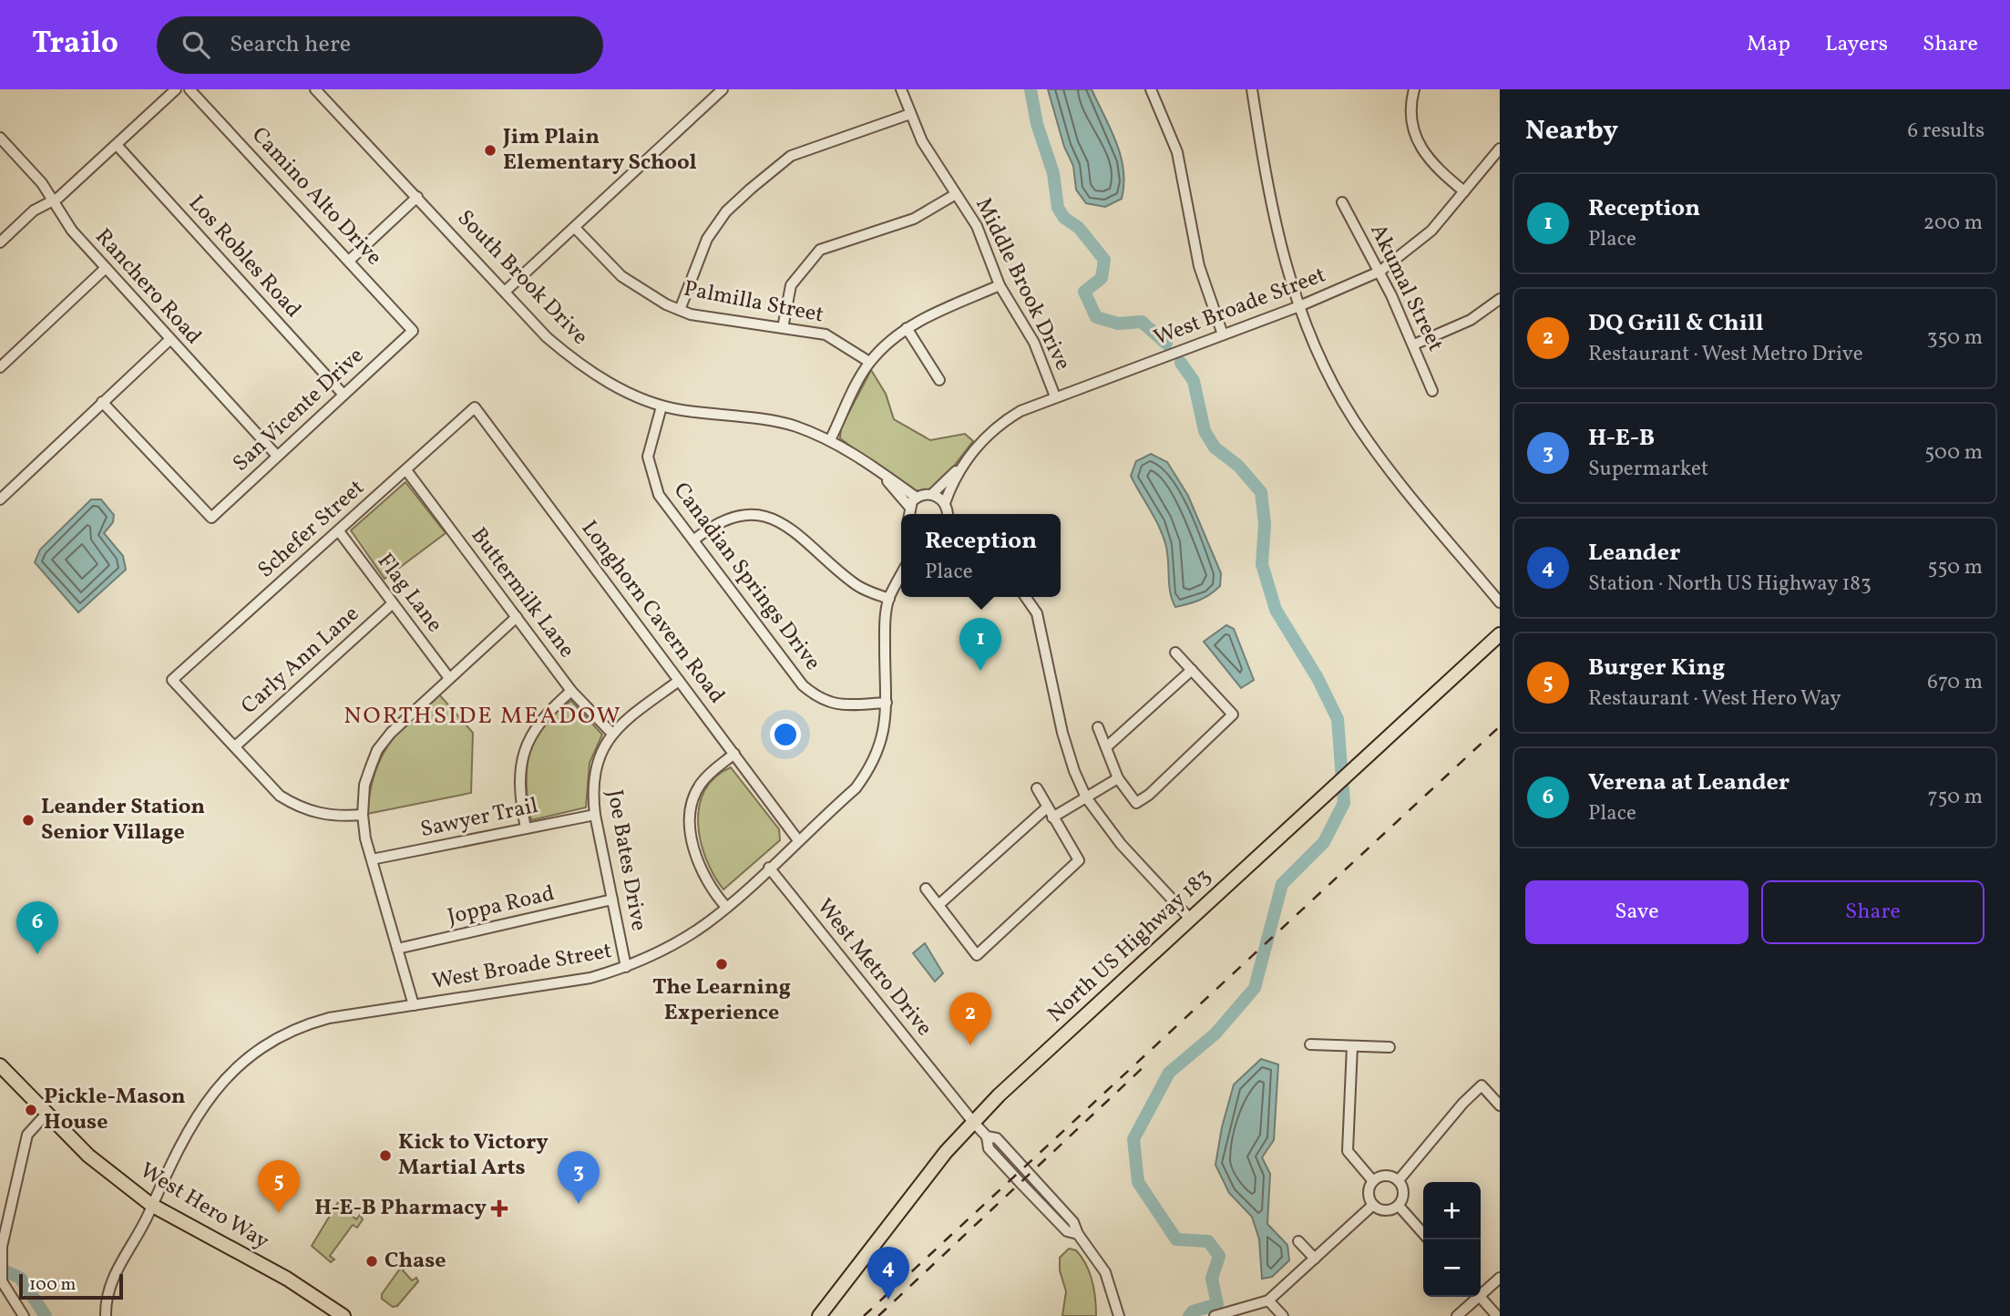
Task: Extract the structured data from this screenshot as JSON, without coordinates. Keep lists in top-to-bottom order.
{
  "streets": {
    "main road": ["North US Highway 183", "West Hero Way"],
    "street": [
      "Camino Alto Drive",
      "Los Robles Road",
      "South Brook Drive",
      "Middle Brook Drive",
      "Ranchero Road",
      "Akumal Street",
      "Palmilla Street",
      "West Broade Street",
      "San Vicente Drive",
      "Schefer Street",
      "Canadian Springs Drive",
      "Flag Lane",
      "Buttermilk Lane",
      "Longhorn Cavern Road",
      "Carly Ann Lane",
      "Sawyer Trail",
      "Joe Bates Drive",
      "Joppa Road",
      "West Metro Drive"
    ]
  },
  "crossings": [
    ["Camino Alto Drive", "San Vicente Drive"],
    ["Los Robles Road", "San Vicente Drive"],
    ["South Brook Drive", "Canadian Springs Drive"],
    ["Middle Brook Drive", "West Broade Street"],
    ["Ranchero Road", "San Vicente Drive"],
    ["Akumal Street", "West Broade Street"],
    ["West Broade Street", "Canadian Springs Drive"],
    ["West Broade Street", "Longhorn Cavern Road"],
    ["West Broade Street", "Joe Bates Drive"],
    ["West Broade Street", "West Metro Drive"],
    ["West Broade Street", "West Hero Way"],
    ["Schefer Street", "Flag Lane"],
    ["Schefer Street", "Buttermilk Lane"],
    ["Schefer Street", "Longhorn Cavern Road"],
    ["Schefer Street", "Carly Ann Lane"],
    ["Flag Lane", "Carly Ann Lane"],
    ["Buttermilk Lane", "Joe Bates Drive"],
    ["Longhorn Cavern Road", "Joe Bates Drive"],
    ["Sawyer Trail", "Joe Bates Drive"],
    ["Joe Bates Drive", "Joppa Road"],
    ["North US Highway 183", "West Metro Drive"]
  ],
  "districts": ["NORTHSIDE MEADOW"],
  "places": {
    "other": [
      "Jim Plain Elementary School",
      "Leander Station Senior Village",
      "The Learning Experience",
      "Pickle-Mason House",
      "Kick to Victory Martial Arts",
      "Chase"
    ],
    "health": ["H-E-B Pharmacy"]
  },
  "scale_bar": "100 m",
  "page": {
    "header": "Trailo",
    "search": "Search here",
    "nav": ["Map", "Layers", "Share"],
    "heading": ["Nearby", "6 results"],
    "list": [
      {
        "mark": "1",
        "name": "Reception",
        "note": "Place",
        "value": "200 m"
      },
      {
        "mark": "2",
        "name": "DQ Grill & Chill",
        "note": "Restaurant · West Metro Drive",
        "value": "350 m"
      },
      {
        "mark": "3",
        "name": "H-E-B",
        "note": "Supermarket",
        "value": "500 m"
      },
      {
        "mark": "4",
        "name": "Leander",
        "note": "Station · North US Highway 183",
        "value": "550 m"
      },
      {
        "mark": "5",
        "name": "Burger King",
        "note": "Restaurant · West Hero Way",
        "value": "670 m"
      },
      {
        "mark": "6",
        "name": "Verena at Leander",
        "note": "Place",
        "value": "750 m"
      }
    ],
    "popup": ["Reception", "Place"],
    "pins": [
      "1",
      "6",
      "2",
      "3",
      "5",
      "4"
    ],
    "buttons": ["Save", "Share"],
    "map_buttons": ["+", "−"],
    "scale": "100 m"
  }
}
